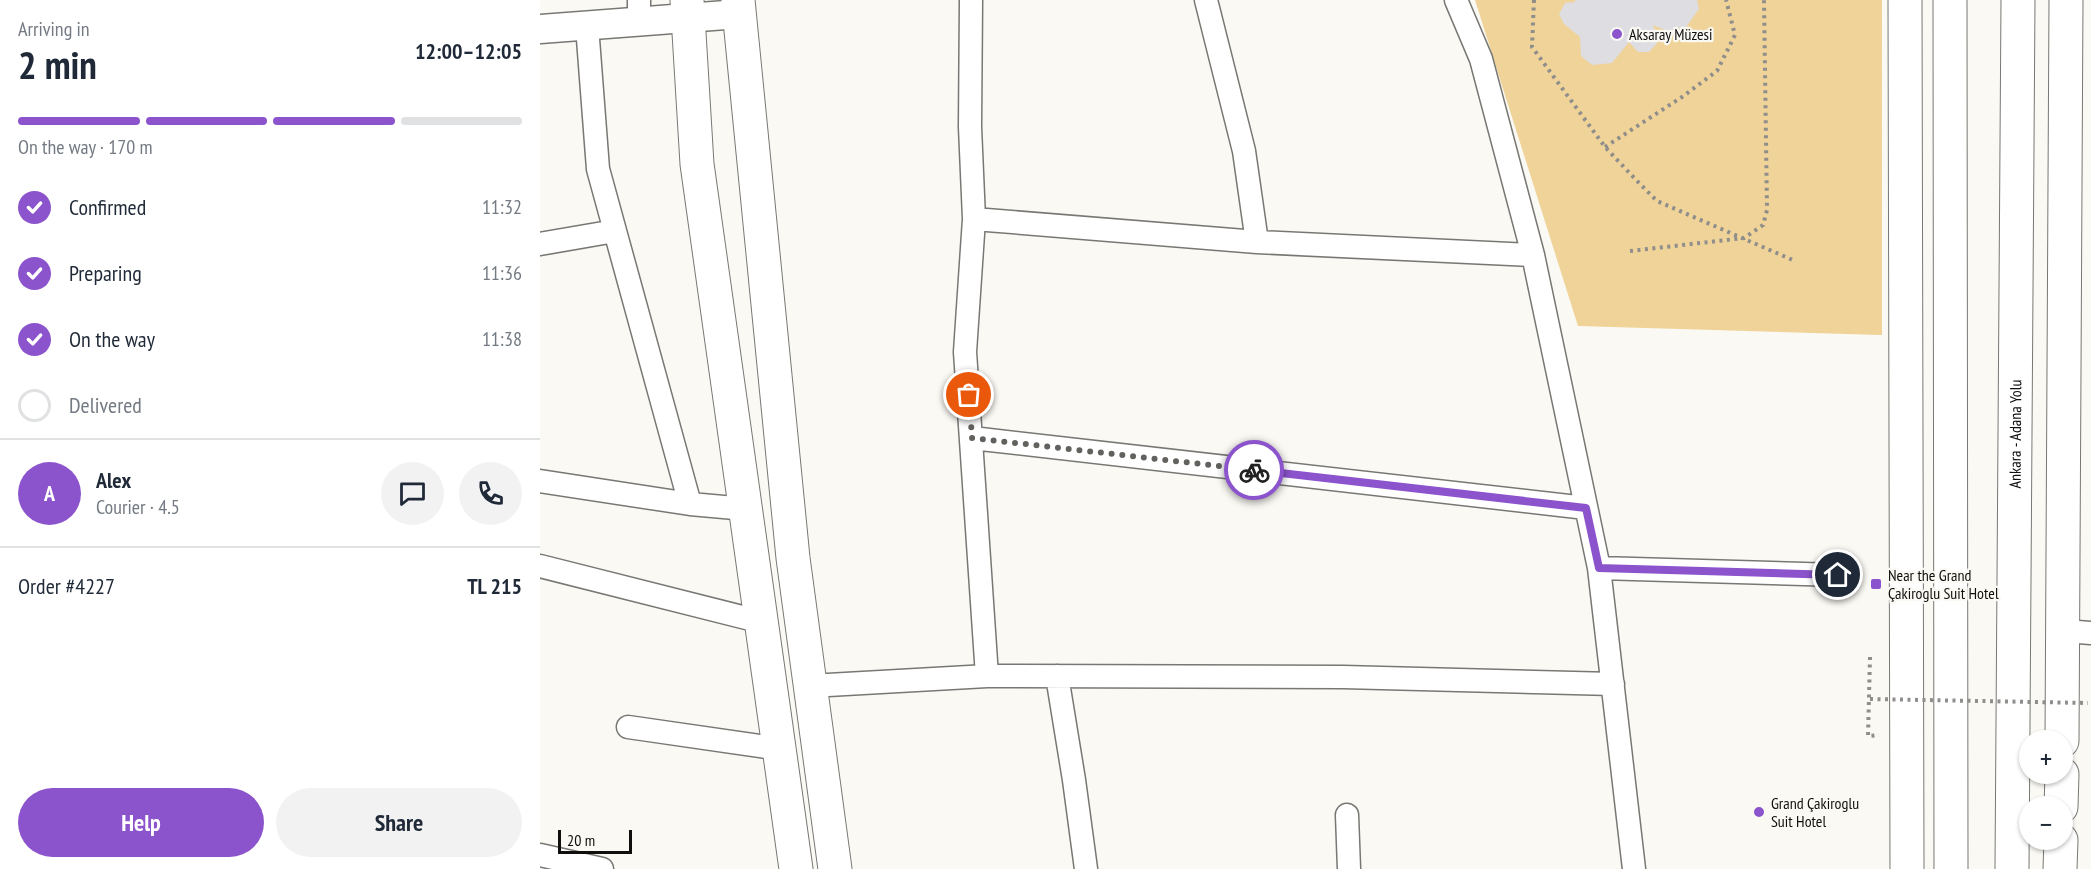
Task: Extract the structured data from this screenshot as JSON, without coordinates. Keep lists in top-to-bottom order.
{
  "streets": {
    "main road": ["Ankara - Adana Yolu"]
  },
  "places": {
    "other": ["Aksaray Müzesi", "Grand Çakiroglu Suit Hotel"],
    "transit": ["Near the Grand Çakiroglu Suit Hotel"]
  },
  "scale_bar": "20 m",
  "page": {
    "heading": ["2 min", "Arriving in", "12:00–12:05"],
    "panel": [
      "Alex",
      "Courier · 4.5",
      "Order #4227",
      "TL 215"
    ],
    "bar": "On the way · 170 m",
    "list": [
      ["Confirmed", "11:32"],
      ["Preparing", "11:36"],
      ["On the way", "11:38"],
      "Delivered"
    ],
    "round": "A",
    "map_buttons": ["+", "−"],
    "buttons": ["Help", "Share"],
    "scale": "20 m"
  }
}
